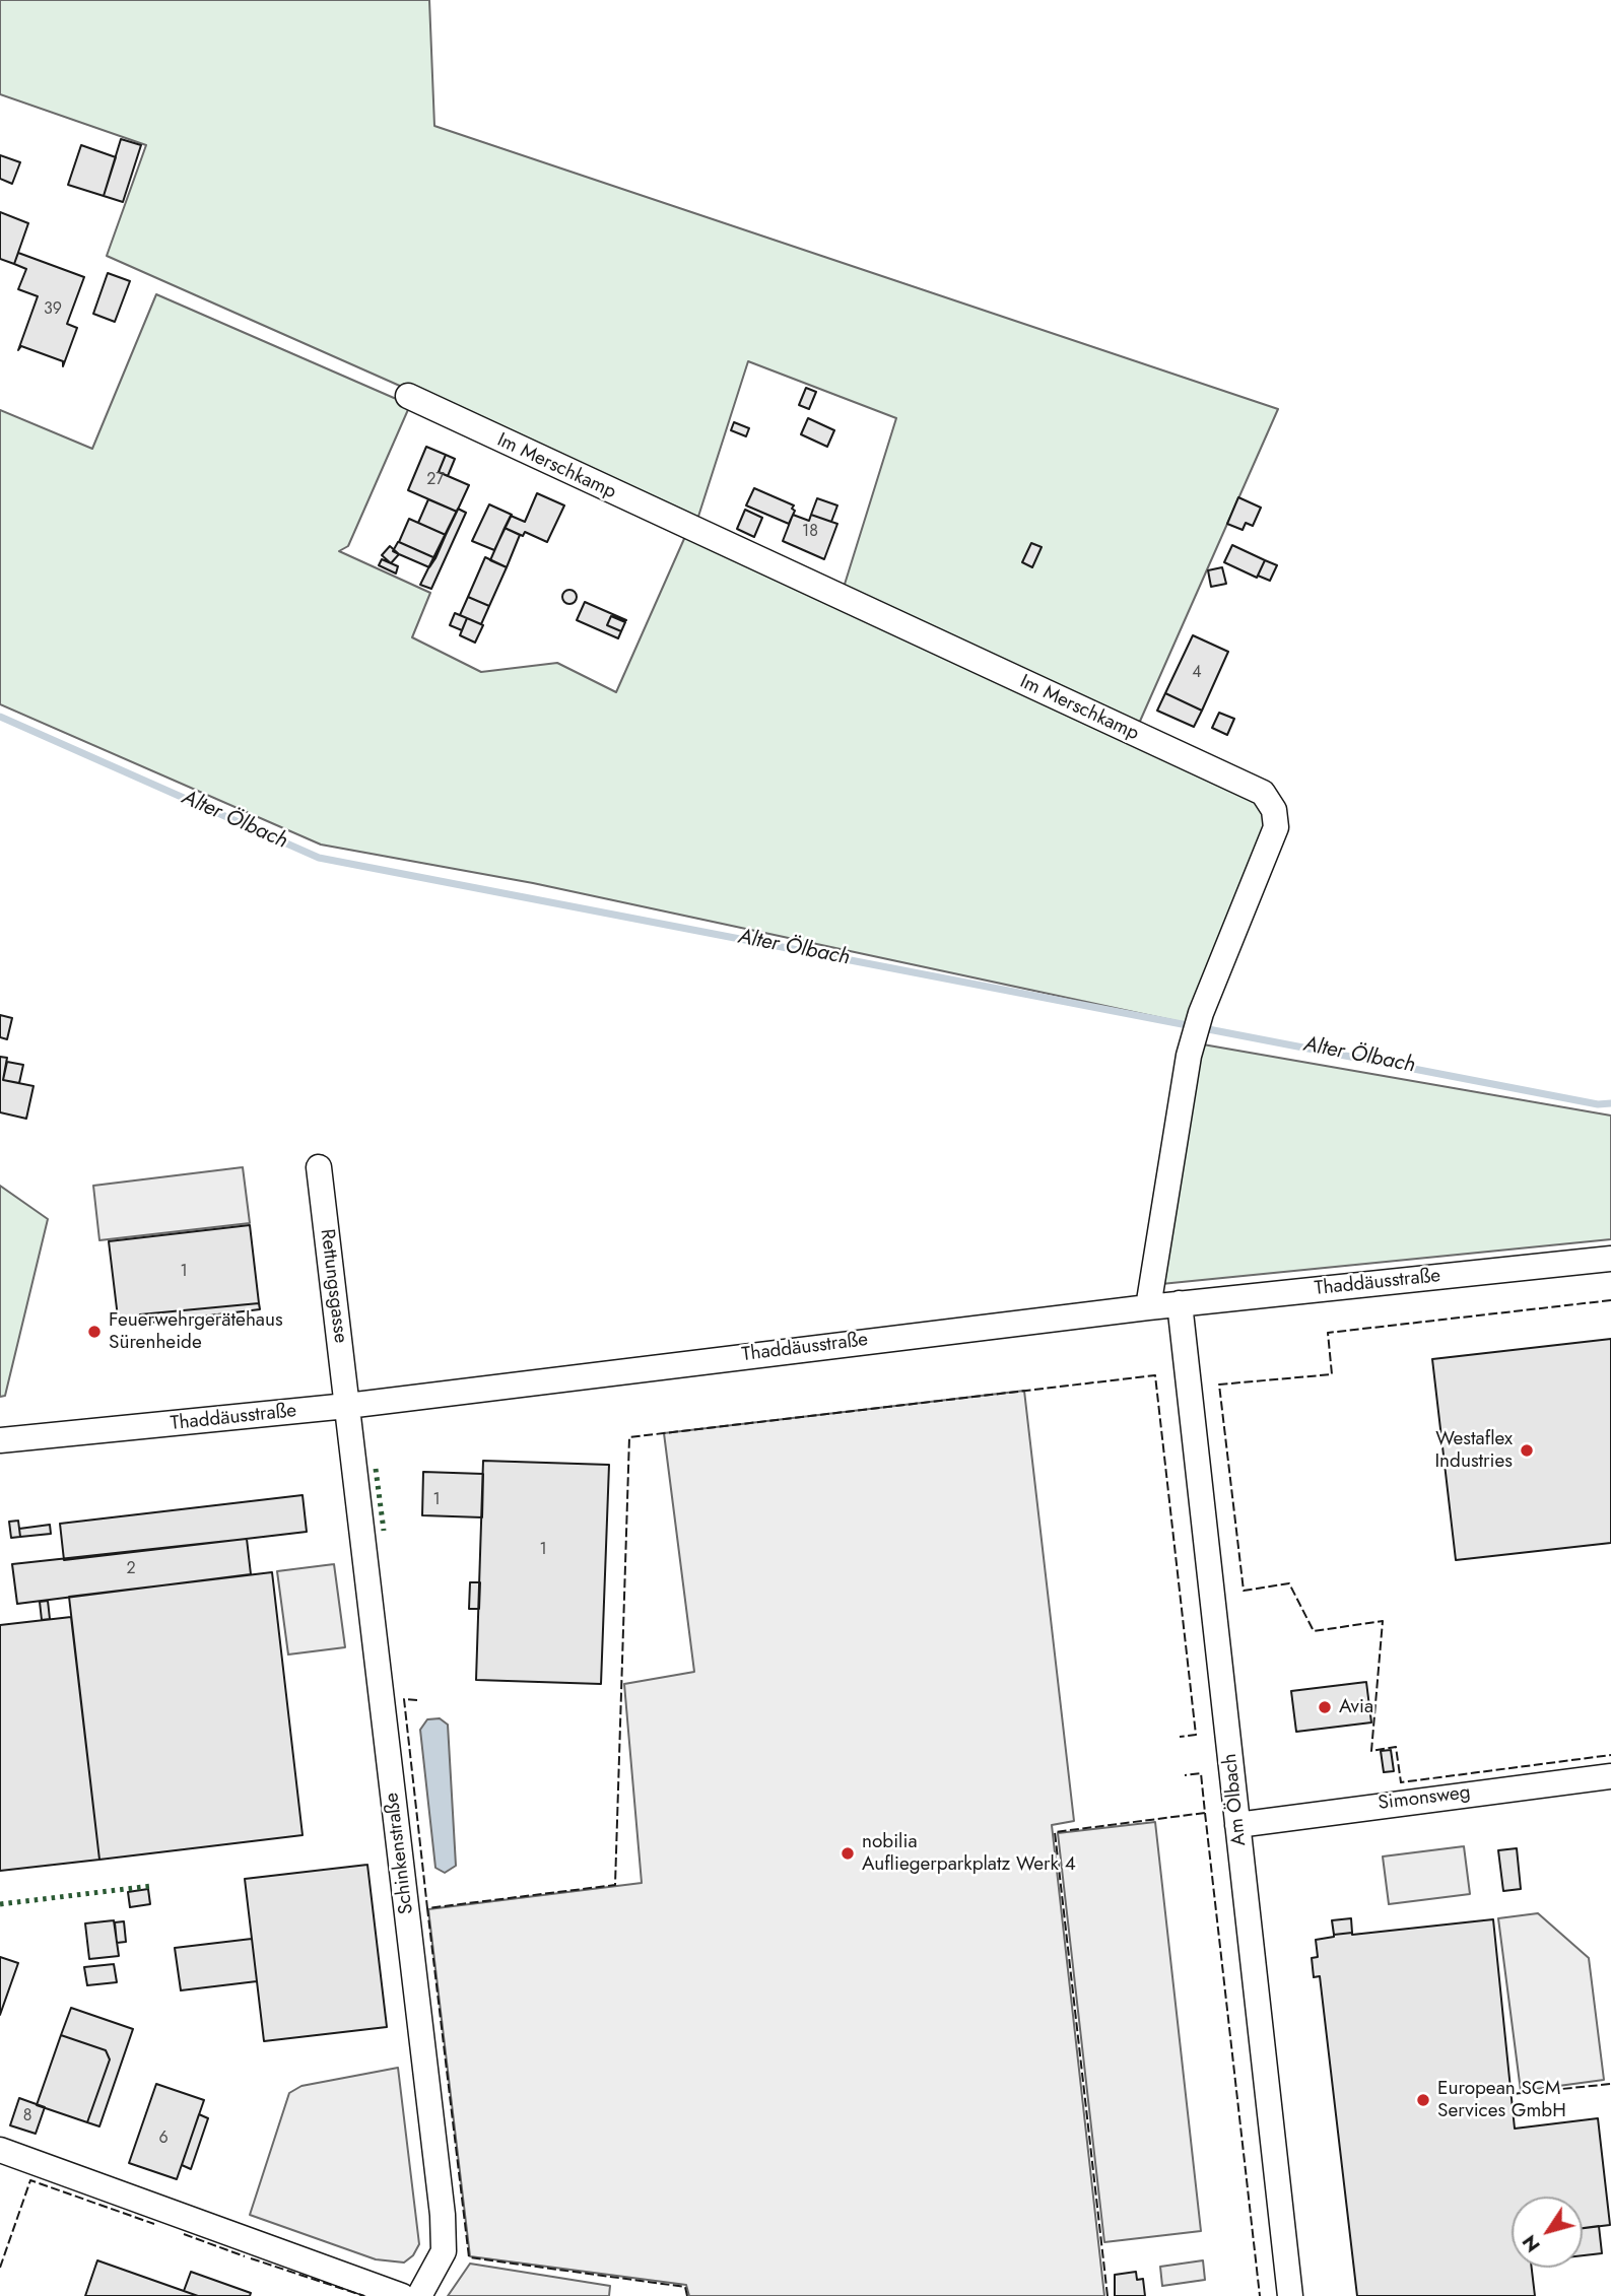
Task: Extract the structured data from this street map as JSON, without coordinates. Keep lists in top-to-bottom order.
{
  "streets": {
    "street": [
      "Im Merschkamp",
      "Thaddäusstraße",
      "Rettungsgasse",
      "Simonsweg",
      "Am Ölbach",
      "Schinkenstraße"
    ]
  },
  "crossings": [
    ["Im Merschkamp", "Thaddäusstraße"],
    ["Thaddäusstraße", "Rettungsgasse"],
    ["Thaddäusstraße", "Am Ölbach"],
    ["Thaddäusstraße", "Schinkenstraße"],
    ["Rettungsgasse", "Schinkenstraße"],
    ["Simonsweg", "Am Ölbach"]
  ],
  "water": ["Alter Ölbach"],
  "places": [
    "Feuerwehrgerätehaus Sürenheide",
    "Westaflex Industries",
    "Avia",
    "nobilia Aufliegerparkplatz Werk 4",
    "European SCM Services GmbH"
  ],
  "house_numbers": [
    "39",
    "27",
    "18",
    "4",
    "1",
    "1",
    "1",
    "2",
    "8",
    "6"
  ],
  "north": "bottom left"
}
